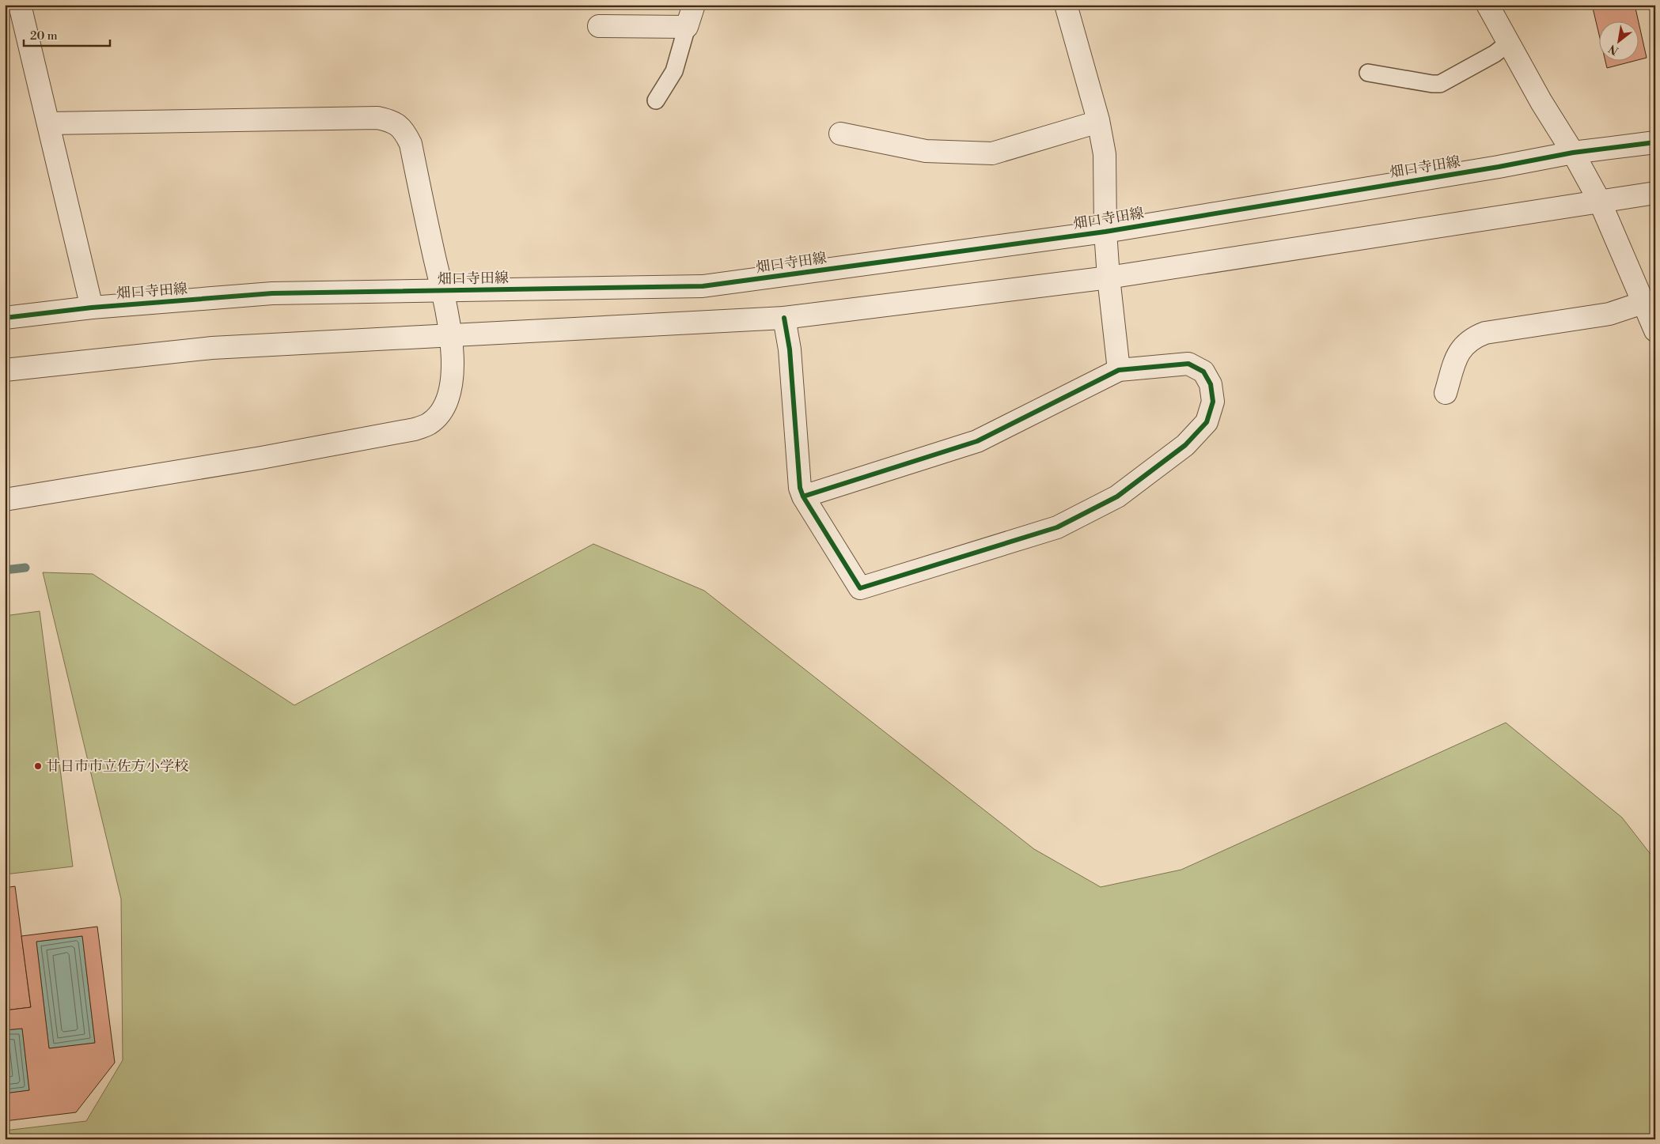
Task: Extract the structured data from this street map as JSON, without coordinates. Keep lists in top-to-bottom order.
{
  "streets": {
    "street": ["畑口寺田線"]
  },
  "places": ["廿日市市立佐方小学校"],
  "scale_bar": "20 m",
  "north": "bottom left"
}
